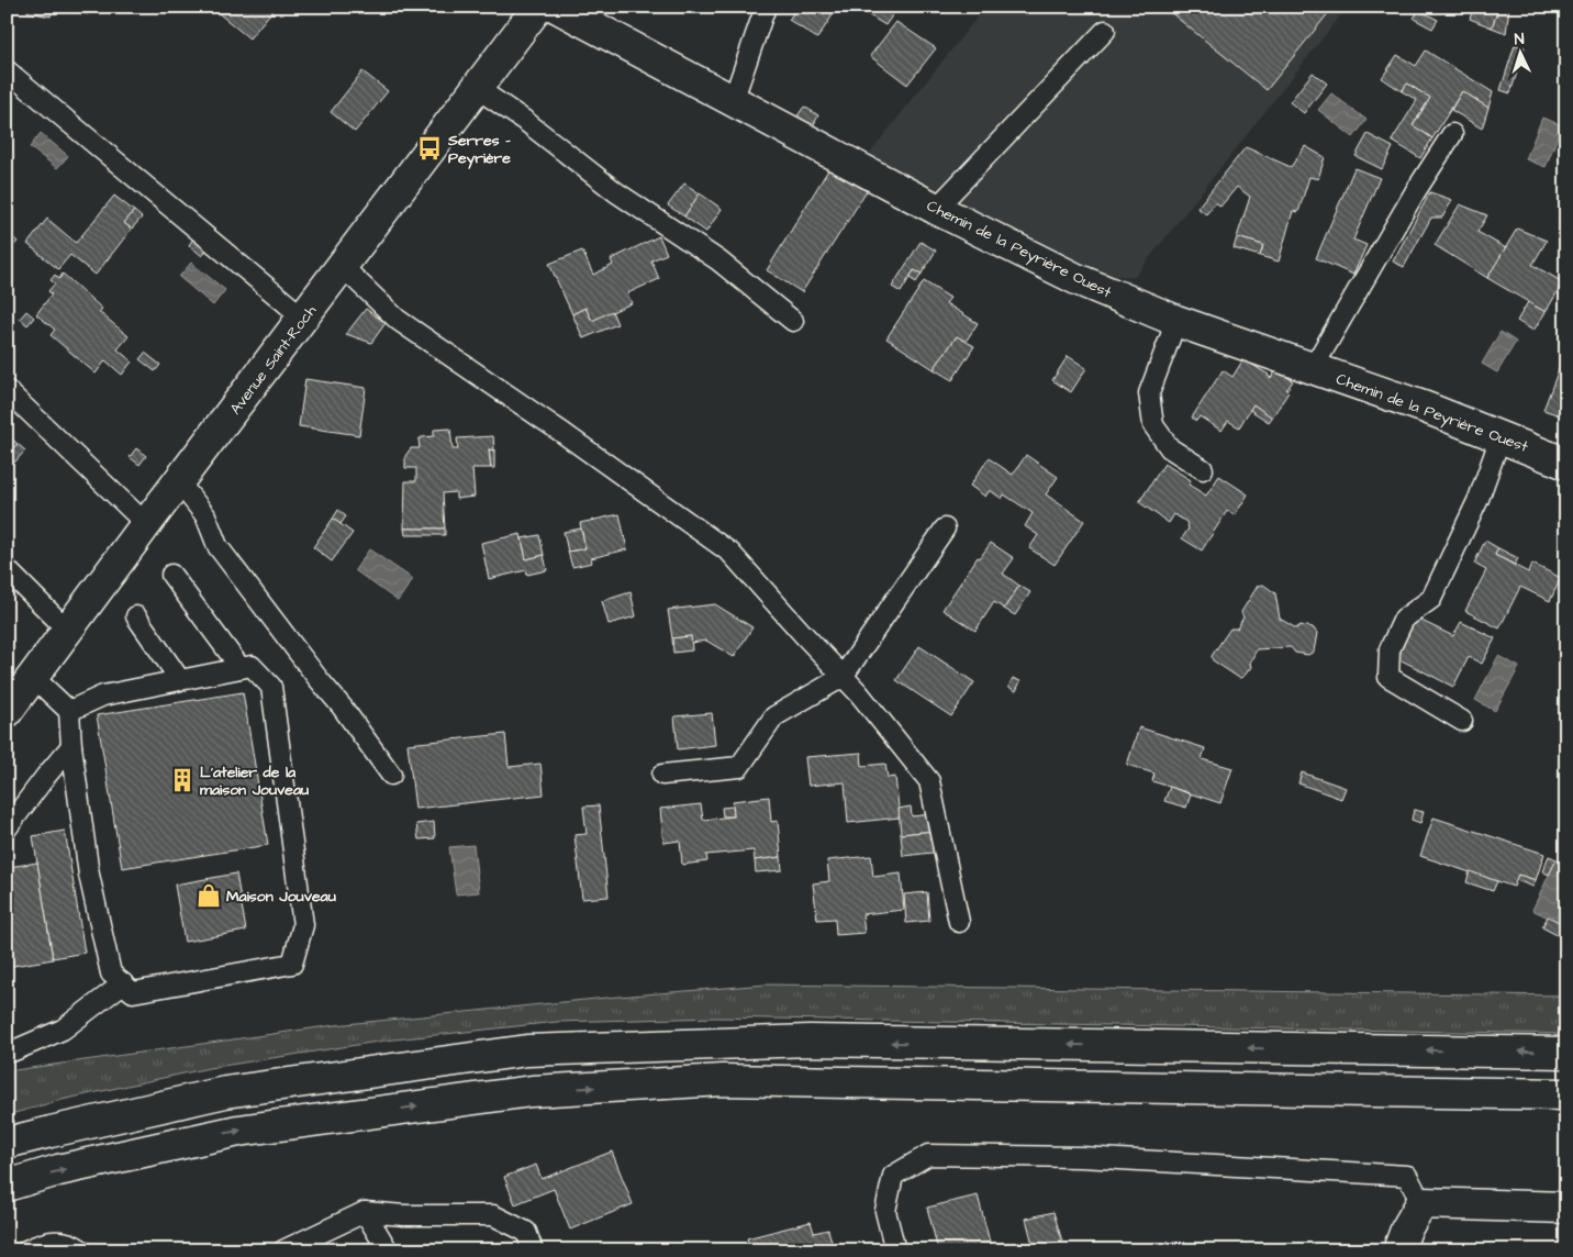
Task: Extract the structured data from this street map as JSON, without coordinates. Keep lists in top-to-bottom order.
{
  "streets": {
    "main road": ["Chemin de la Peyrière Ouest", "Avenue Saint-Roch"]
  },
  "places": {
    "bus stop": ["Serres - Peyrière"],
    "building": ["L'atelier de la maison Jouveau"],
    "shop": ["Maison Jouveau"]
  },
  "north": "top"
}
